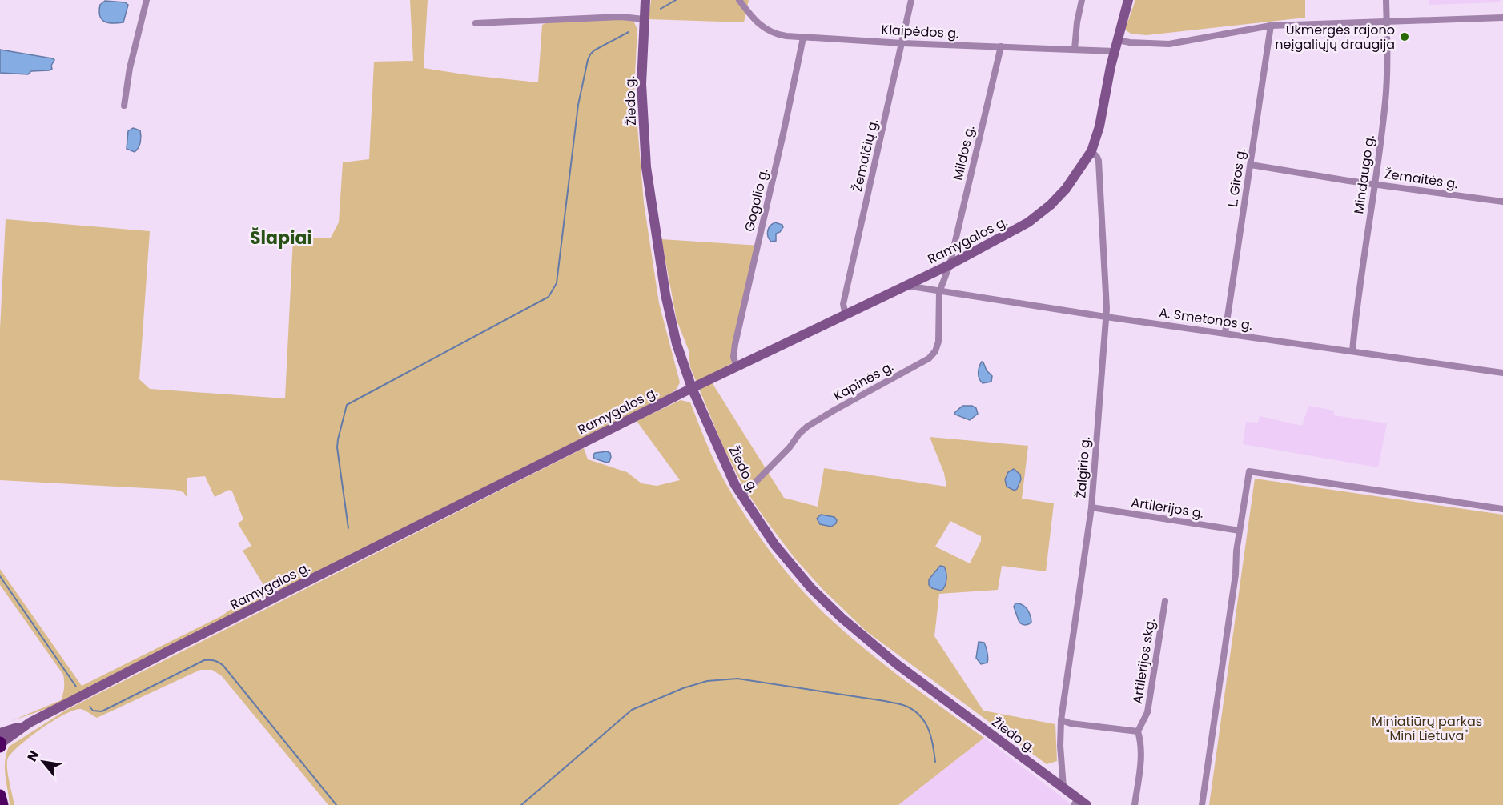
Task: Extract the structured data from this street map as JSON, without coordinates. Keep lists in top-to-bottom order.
{
  "streets": {
    "main road": ["Žiedo g.", "Ramygalos g."],
    "street": [
      "Klaipėdos g.",
      "Mildos g.",
      "Žemaičių g.",
      "Mindaugo g.",
      "L. Giros g.",
      "Žemaitės g.",
      "Gogolio g.",
      "A. Smetonos g.",
      "Kapinės g.",
      "Žalgirio g.",
      "Artilerijos g.",
      "Artilerijos skg."
    ]
  },
  "crossings": [
    ["Klaipėdos g.", "Mildos g."],
    ["Klaipėdos g.", "Žemaičių g."],
    ["Klaipėdos g.", "Gogolio g."],
    ["Klaipėdos g.", "Ramygalos g."],
    ["Žiedo g.", "Ramygalos g."],
    ["Žiedo g.", "Kapinės g."],
    ["Žiedo g.", "Žalgirio g."],
    ["Mildos g.", "Ramygalos g."],
    ["Mildos g.", "Kapinės g."],
    ["Žemaičių g.", "Ramygalos g."],
    ["Mindaugo g.", "Žemaitės g."],
    ["Mindaugo g.", "A. Smetonos g."],
    ["L. Giros g.", "Žemaitės g."],
    ["L. Giros g.", "A. Smetonos g."],
    ["Gogolio g.", "Ramygalos g."],
    ["Ramygalos g.", "A. Smetonos g."],
    ["Ramygalos g.", "Kapinės g."],
    ["Ramygalos g.", "Žalgirio g."],
    ["A. Smetonos g.", "Kapinės g."],
    ["A. Smetonos g.", "Žalgirio g."],
    ["Žalgirio g.", "Artilerijos g."]
  ],
  "districts": ["Šlapiai"],
  "parks": ["Miniatiūrų parkas \"Mini Lietuva\""],
  "places": ["Ukmergės rajono neįgaliųjų draugija"],
  "north": "top left"
}
